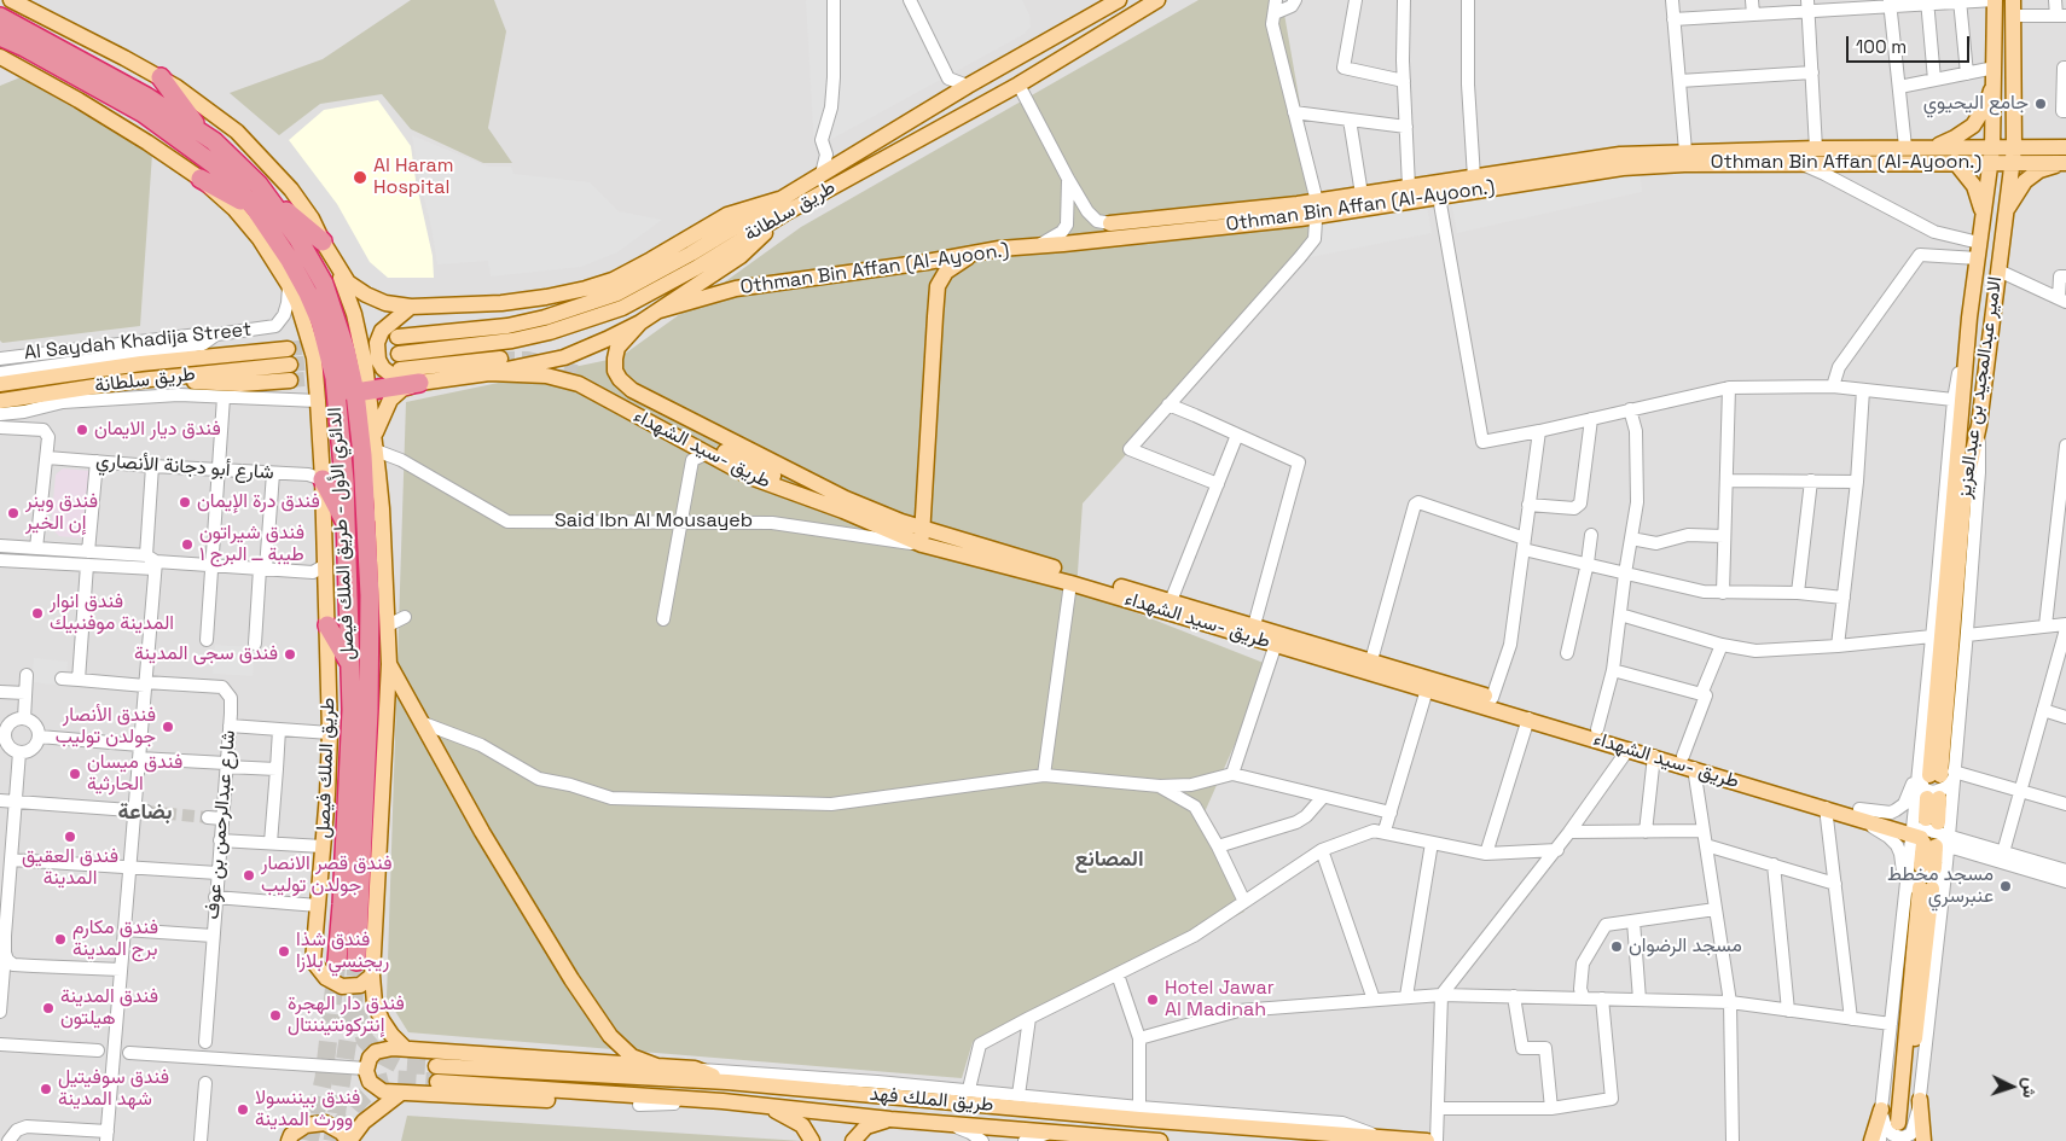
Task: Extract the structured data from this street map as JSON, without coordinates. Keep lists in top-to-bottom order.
{
  "streets": {
    "highway": ["الدائري الأول - طريق الملك فيصل"],
    "main road": [
      "Othman Bin Affan (Al-Ayoon.)",
      "طريق سلطانة",
      "الامير عبدالمجيد بن عبدالعزيز",
      "طريق -سيد الشهداء",
      "طريق الملك فيصل",
      "طريق الملك فهد"
    ],
    "street": [
      "Al Saydah Khadija Street",
      "شارع أبو دجانة الأنصاري",
      "Said Ibn Al Mousayeb",
      "شارع عبدالرحمن بن عوف"
    ]
  },
  "crossings": [
    ["Othman Bin Affan (Al-Ayoon.)", "الامير عبدالمجيد بن عبدالعزيز"],
    ["Al Saydah Khadija Street", "طريق الملك فيصل"],
    ["طريق -سيد الشهداء", "Said Ibn Al Mousayeb"],
    ["شارع أبو دجانة الأنصاري", "طريق الملك فيصل"]
  ],
  "districts": ["بضاعة", "المصانع"],
  "places": [
    "جامع اليحيوي",
    "Al Haram Hospital",
    "فندق ديار الايمان",
    "فندق درة الإيمان",
    "فندق وينر إن الخير",
    "فندق شيراتون طيبة ــ البرج ١",
    "فندق انوار المدينة موفنبيك",
    "فندق سجى المدينة",
    "فندق الأنصار جولدن توليب",
    "فندق ميسان الحارثية",
    "فندق العقيق المدينة",
    "فندق قصر الانصار جولدن توليب",
    "مسجد مخطط عنبرسري",
    "فندق مكارم برج المدينة",
    "مسجد الرضوان",
    "فندق شذا ريجنسي بلازا",
    "Hotel Jawar Al Madinah",
    "فندق المدينة هيلتون",
    "فندق دار الهجرة إنتركونتيننتال",
    "فندق سوفيتيل شهد المدينة",
    "فندق بيننسولا وورث المدينة"
  ],
  "scale_bar": "100 m",
  "north": "right"
}
